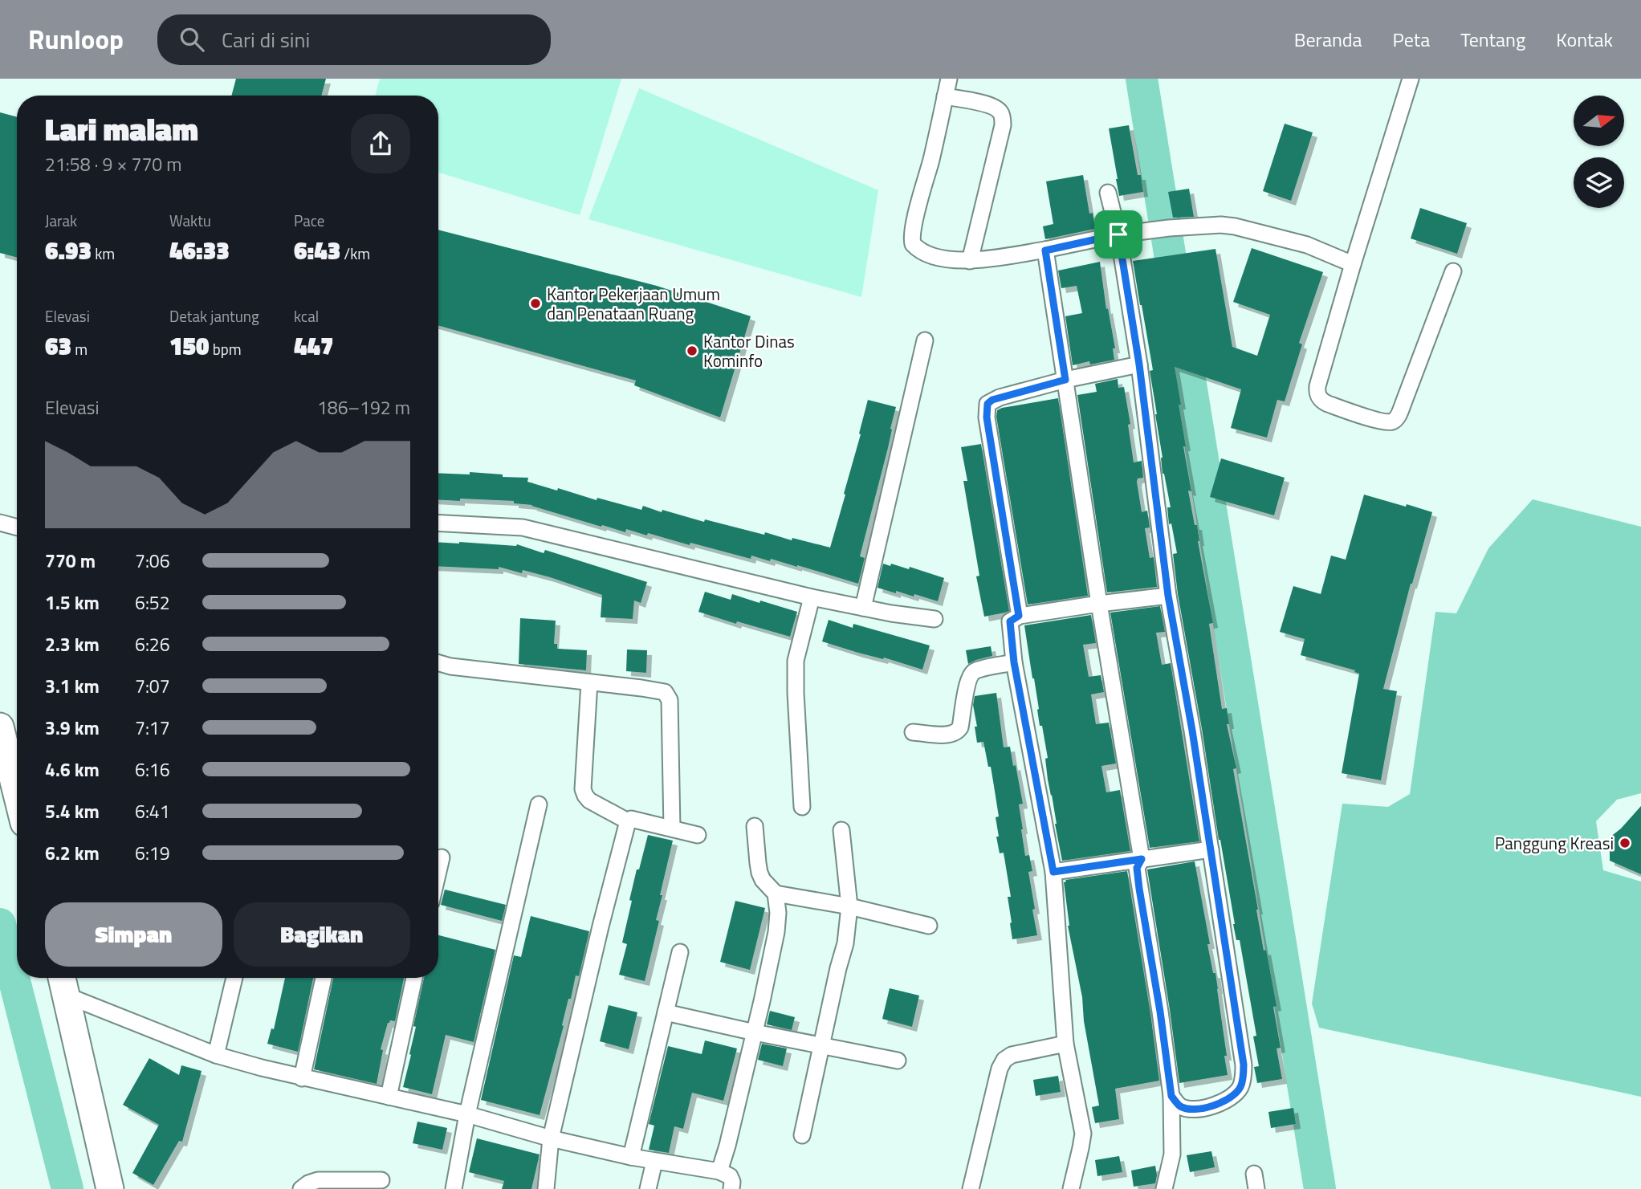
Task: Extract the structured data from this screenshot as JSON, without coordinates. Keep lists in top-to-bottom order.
{
  "places": ["Kantor Pekerjaan Umum dan Penataan Ruang", "Kantor Dinas Kominfo", "Panggung Kreasi"],
  "north": "right",
  "page": {
    "header": "Runloop",
    "search": "Cari di sini",
    "nav": [
      "Beranda",
      "Peta",
      "Tentang",
      "Kontak"
    ],
    "heading": ["Lari malam", "21:58 · 9 × 770 m"],
    "stats": [
      ["Jarak", "6.93 km"],
      ["Waktu", "46:33"],
      ["Pace", "6:43 /km"],
      ["Elevasi", "63 m"],
      ["Detak jantung", "150 bpm"],
      ["kcal", "447"]
    ],
    "chart": ["Elevasi", "186–192 m"],
    "list": [
      {
        "name": "770 m",
        "note": "7:06"
      },
      {
        "name": "1.5 km",
        "note": "6:52"
      },
      {
        "name": "2.3 km",
        "note": "6:26"
      },
      {
        "name": "3.1 km",
        "note": "7:07"
      },
      {
        "name": "3.9 km",
        "note": "7:17"
      },
      {
        "name": "4.6 km",
        "note": "6:16"
      },
      {
        "name": "5.4 km",
        "note": "6:41"
      },
      {
        "name": "6.2 km",
        "note": "6:19"
      }
    ],
    "buttons": ["Simpan", "Bagikan"]
  }
}
